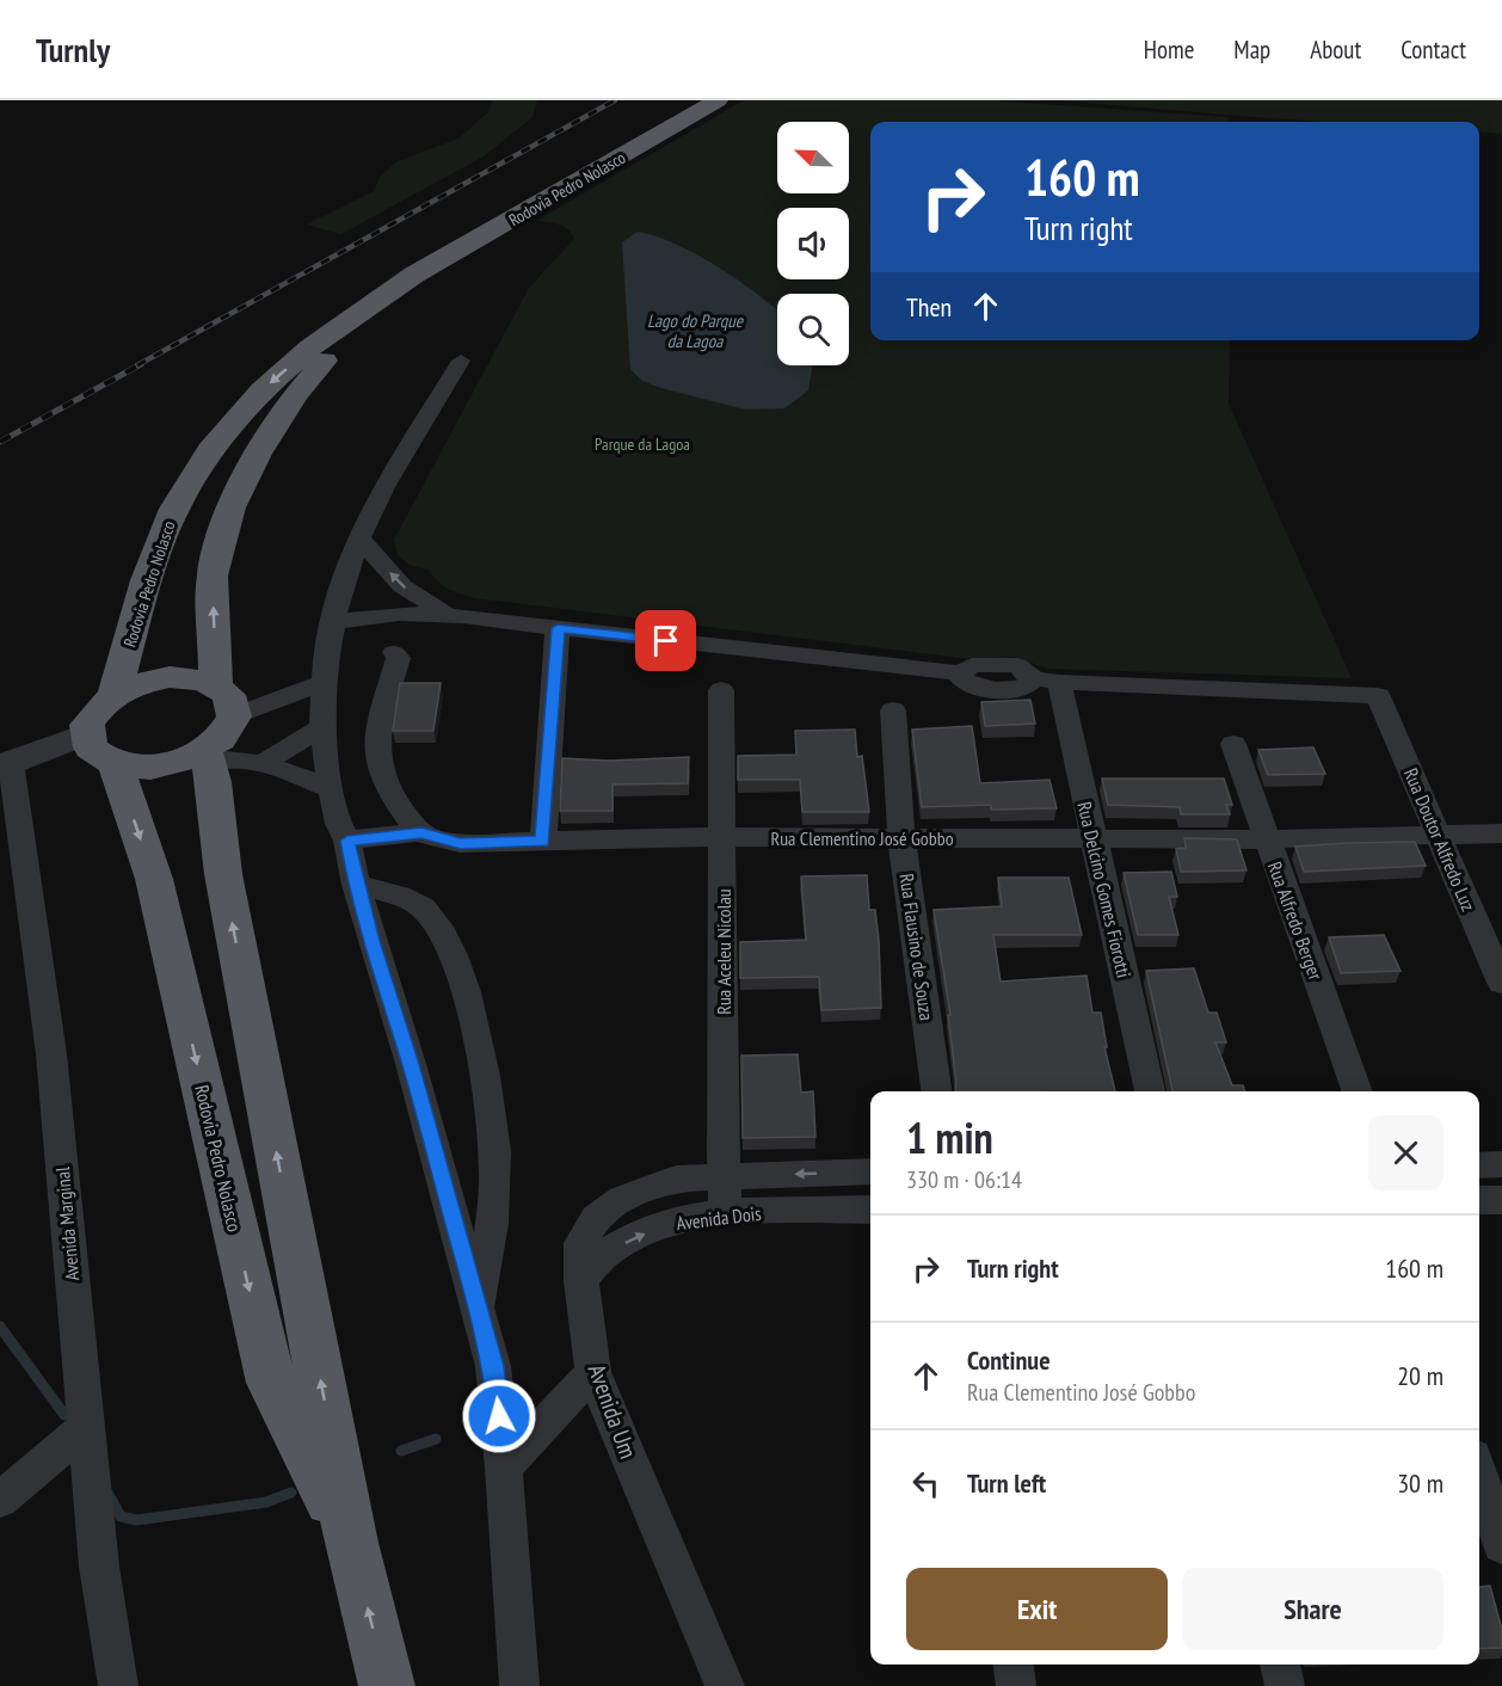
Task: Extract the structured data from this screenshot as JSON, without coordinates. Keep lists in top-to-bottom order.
{
  "streets": {
    "highway": ["Rodovia Pedro Nolasco"],
    "street": [
      "Rua Clementino José Gobbo",
      "Rua Doutor Alfredo Luz",
      "Rua Delcino Gomes Fiorotti",
      "Rua Alfredo Berger",
      "Rua Flausino de Souza",
      "Rua Aceleu Nicolau",
      "Avenida Dois",
      "Avenida Marginal",
      "Avenida Um"
    ]
  },
  "crossings": [
    ["Rua Clementino José Gobbo", "Rua Doutor Alfredo Luz"],
    ["Rua Clementino José Gobbo", "Rua Delcino Gomes Fiorotti"],
    ["Rua Clementino José Gobbo", "Rua Alfredo Berger"],
    ["Rua Clementino José Gobbo", "Rua Flausino de Souza"],
    ["Rua Clementino José Gobbo", "Rua Aceleu Nicolau"],
    ["Rua Doutor Alfredo Luz", "Rua Delcino Gomes Fiorotti"],
    ["Rua Aceleu Nicolau", "Avenida Dois"],
    ["Rua Aceleu Nicolau", "Avenida Um"],
    ["Avenida Dois", "Avenida Um"]
  ],
  "water": ["Lago do Parque da Lagoa"],
  "parks": ["Parque da Lagoa"],
  "north": "top left",
  "page": {
    "header": "Turnly",
    "nav": [
      "Home",
      "Map",
      "About",
      "Contact"
    ],
    "turn": ["160 m", "Turn right"],
    "then": "Then",
    "heading": ["1 min", "330 m · 06:14"],
    "list": [
      {
        "name": "Turn right",
        "value": "160 m"
      },
      {
        "name": "Continue",
        "note": "Rua Clementino José Gobbo",
        "value": "20 m"
      },
      {
        "name": "Turn left",
        "value": "30 m"
      }
    ],
    "buttons": ["Exit", "Share"]
  }
}
